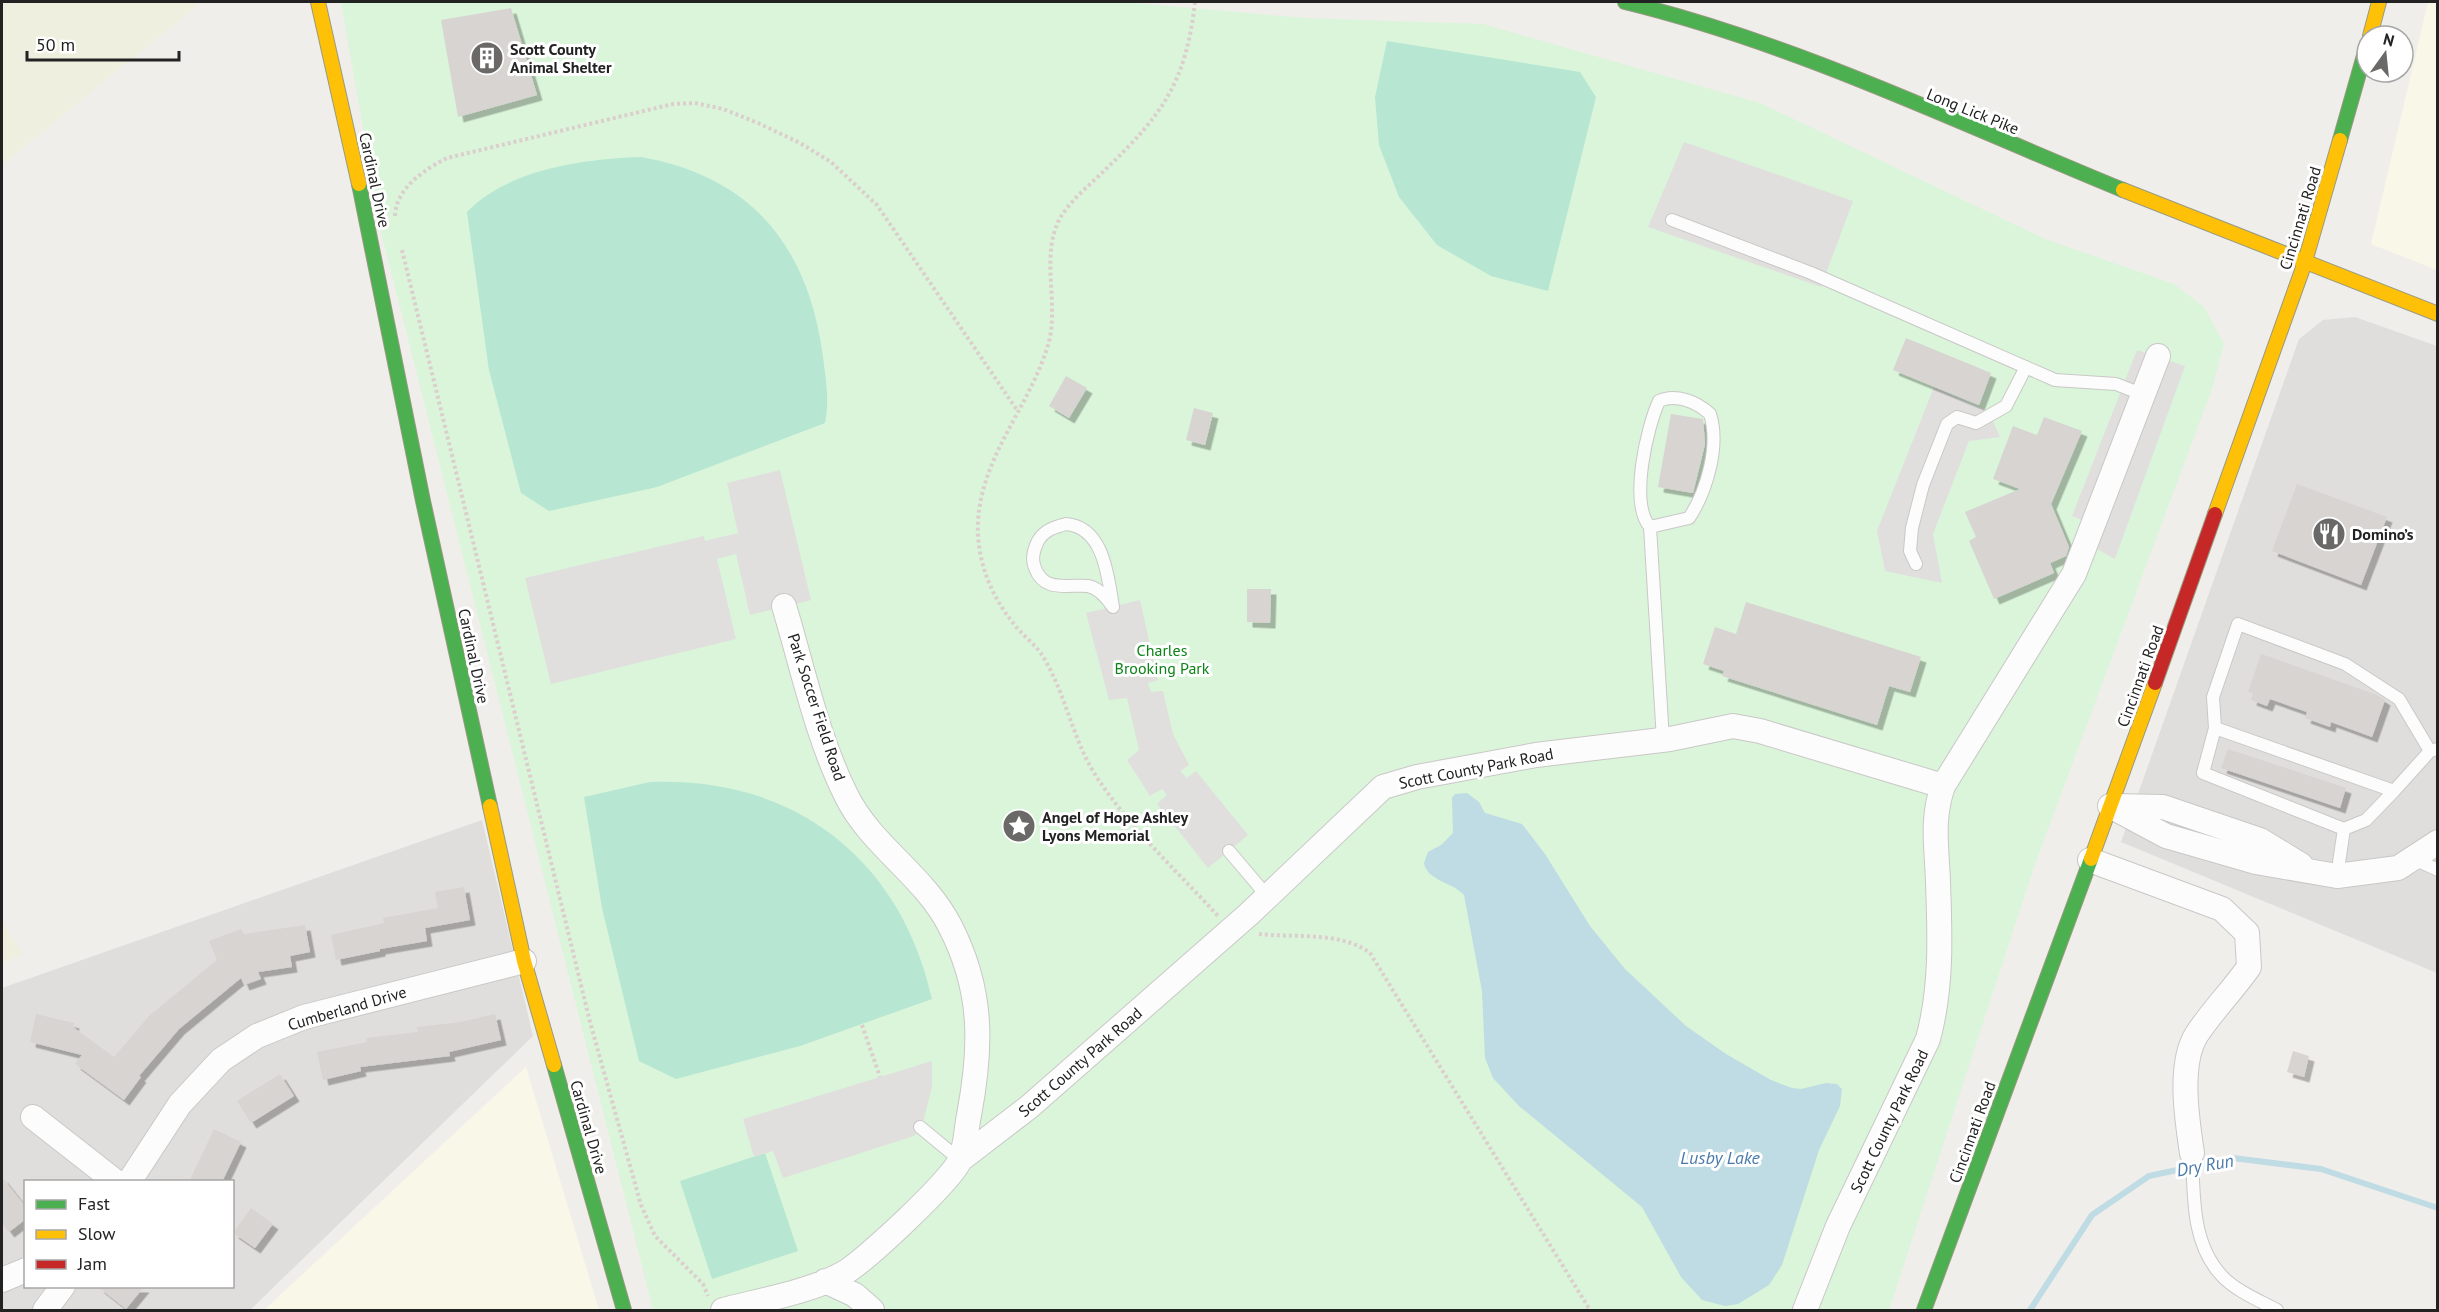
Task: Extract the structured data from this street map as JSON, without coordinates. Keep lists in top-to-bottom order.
{
  "streets": {
    "main road": ["Long Lick Pike", "Cardinal Drive", "Cincinnati Road"],
    "street": ["Park Soccer Field Road", "Scott County Park Road", "Cumberland Drive"]
  },
  "crossings": [
    ["Long Lick Pike", "Cincinnati Road"],
    ["Cardinal Drive", "Cumberland Drive"],
    ["Park Soccer Field Road", "Scott County Park Road"]
  ],
  "water": ["Lusby Lake", "Dry Run"],
  "parks": ["Charles Brooking Park"],
  "places": {
    "building": ["Scott County Animal Shelter"],
    "restaurant": ["Domino’s"],
    "place": ["Angel of Hope Ashley Lyons Memorial"]
  },
  "legend": ["Fast", "Slow", "Jam"],
  "scale_bar": "50 m",
  "north": "top"
}
